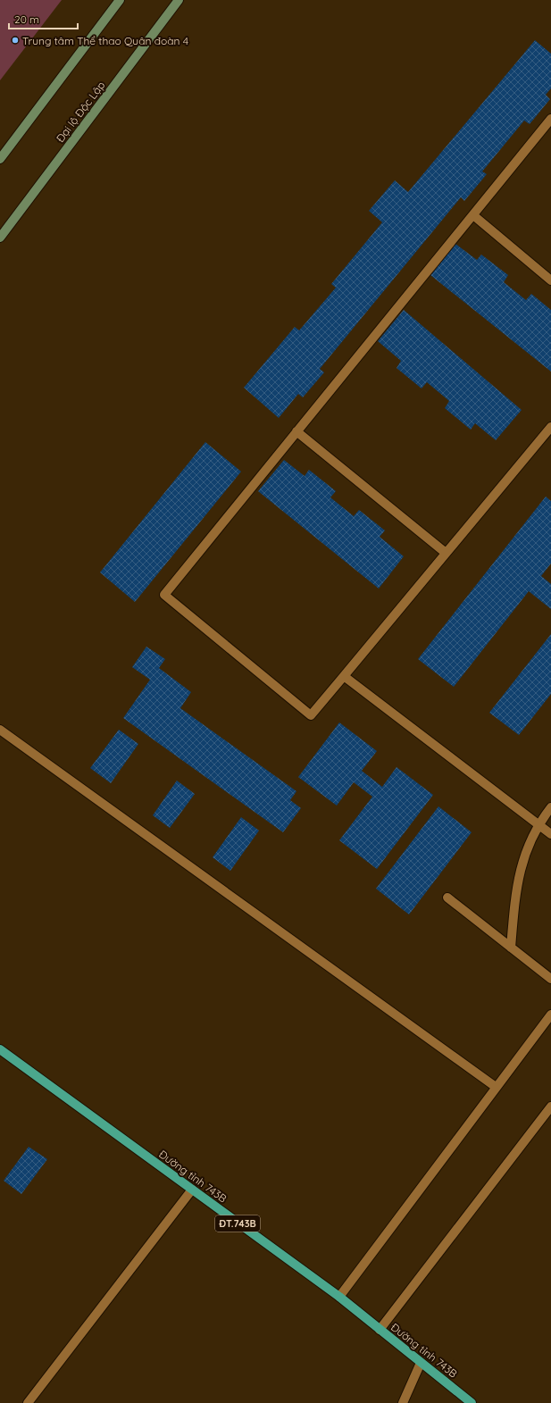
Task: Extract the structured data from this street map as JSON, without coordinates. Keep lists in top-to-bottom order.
{
  "streets": {
    "main road": ["Đại lộ Độc Lập", "Đường tỉnh 743B", "ĐT.743B"]
  },
  "places": ["Trung tâm Thể thao Quân đoàn 4"],
  "scale_bar": "20 m"
}
